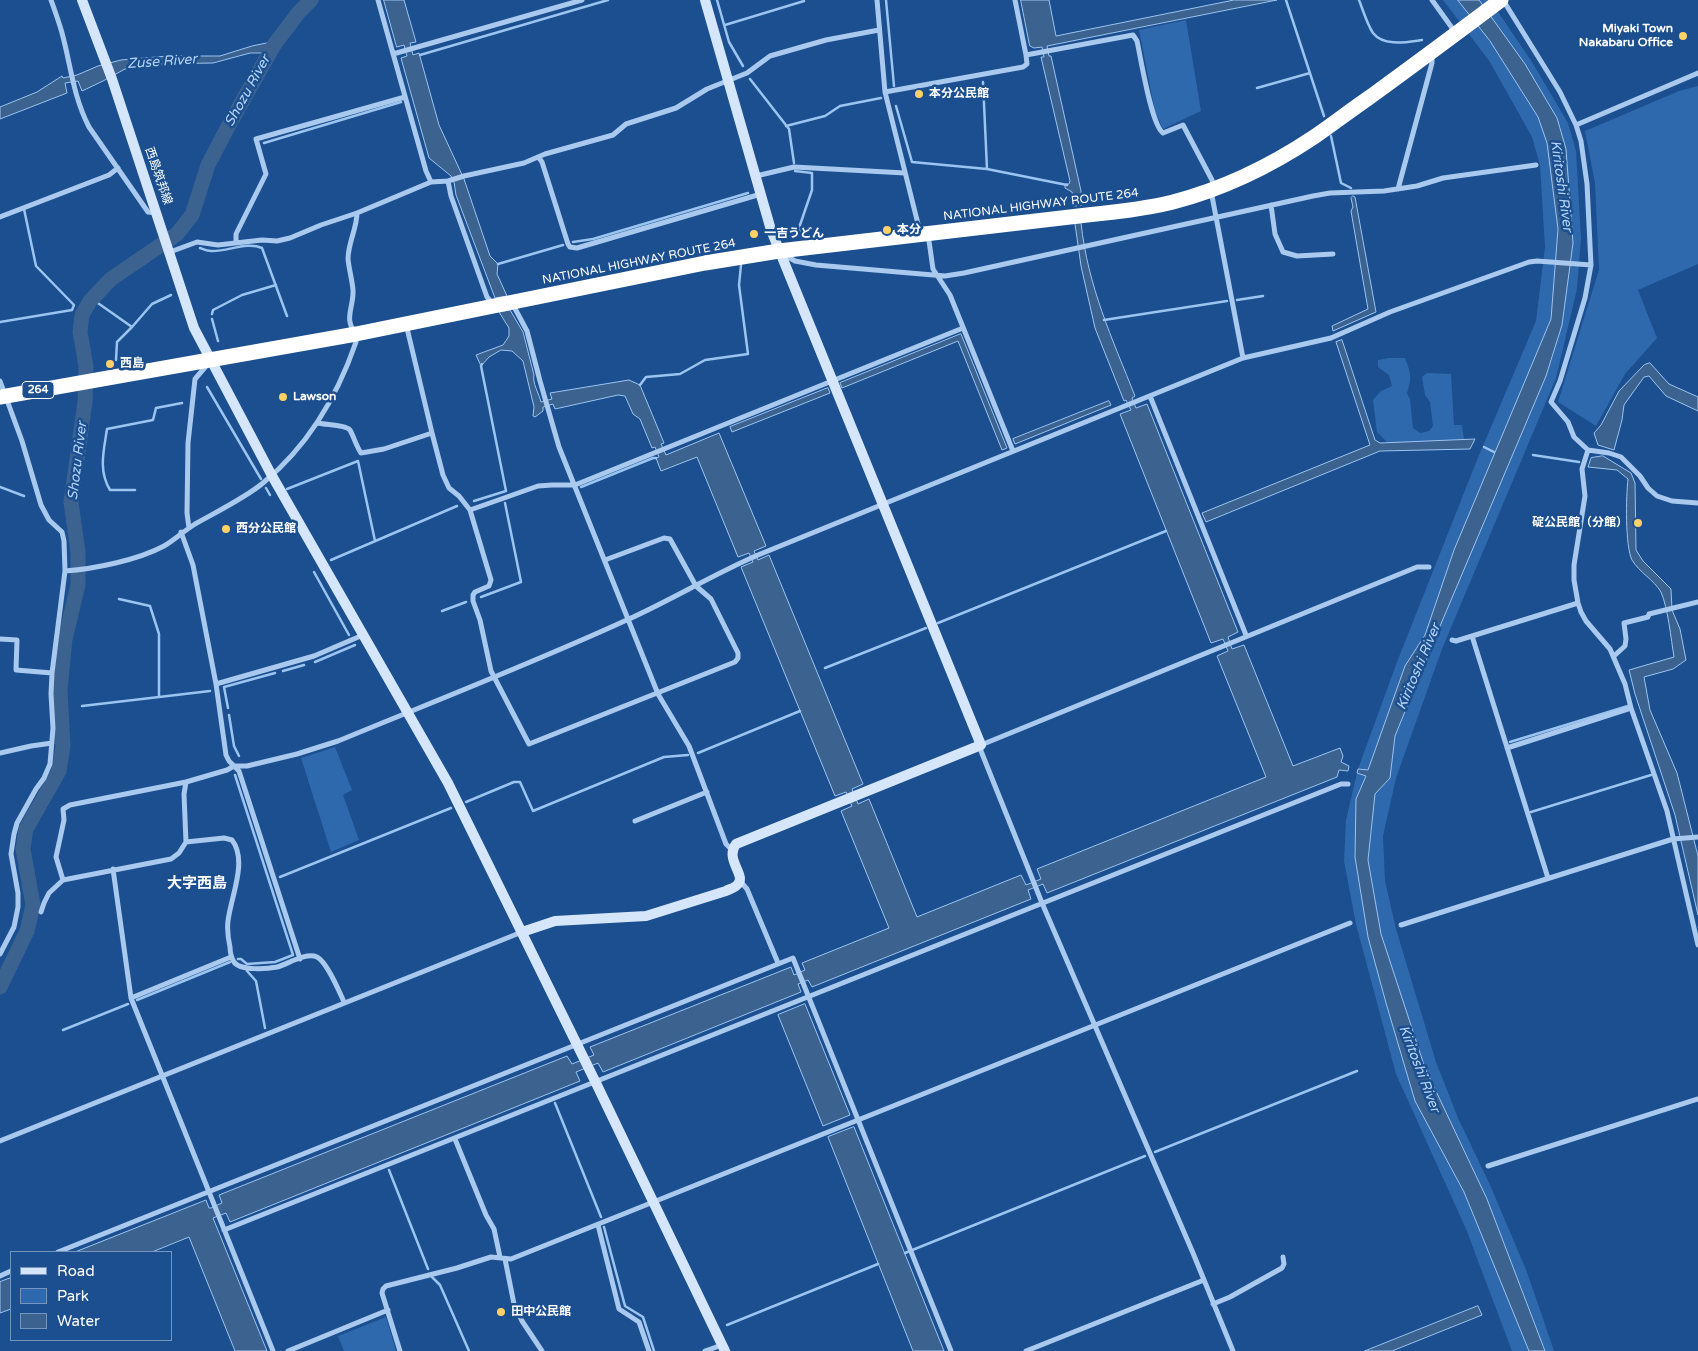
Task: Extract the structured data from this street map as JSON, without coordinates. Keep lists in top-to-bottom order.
{
  "streets": {
    "highway": ["NATIONAL HIGHWAY ROUTE 264", "264"],
    "street": ["西島筑邦線"]
  },
  "crossings": [
    ["西島筑邦線", "NATIONAL HIGHWAY ROUTE 264"]
  ],
  "districts": ["大字西島"],
  "water": ["Zuse River", "Shozu River", "Kiritoshi River"],
  "places": [
    "Miyaki Town Nakabaru Office",
    "本分公民館",
    "本分",
    "一吉うどん",
    "西島",
    "Lawson",
    "碇公民館（分館）",
    "西分公民館",
    "田中公民館"
  ],
  "legend": ["Road", "Park", "Water"]
}
